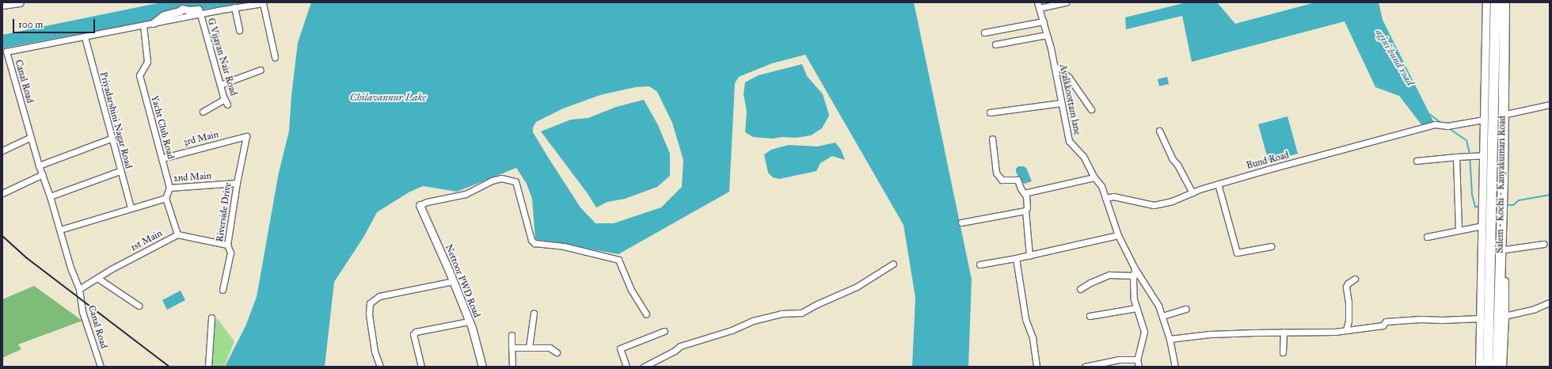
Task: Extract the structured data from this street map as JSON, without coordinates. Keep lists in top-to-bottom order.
{
  "streets": {
    "highway": ["Salem - Kochi - Kanyakumari Road"],
    "street": [
      "G Vijayan Nair Road",
      "Canal Road",
      "Ayalkkoottam lane",
      "Priyadarshini Nagar Road",
      "Yacht Club Road",
      "3rd Main",
      "Bund Road",
      "2nd Main",
      "Riverside Drive",
      "1st Main",
      "Nettoor PWD Road"
    ]
  },
  "crossings": [
    ["G Vijayan Nair Road", "Canal Road"],
    ["Canal Road", "Priyadarshini Nagar Road"],
    ["Canal Road", "Yacht Club Road"],
    ["Canal Road", "1st Main"],
    ["Ayalkkoottam lane", "Bund Road"],
    ["Yacht Club Road", "3rd Main"],
    ["Yacht Club Road", "2nd Main"],
    ["3rd Main", "Riverside Drive"],
    ["2nd Main", "Riverside Drive"],
    ["Riverside Drive", "1st Main"]
  ],
  "water": ["agini bund road", "Chilavannur Lake"],
  "scale_bar": "100 m"
}
